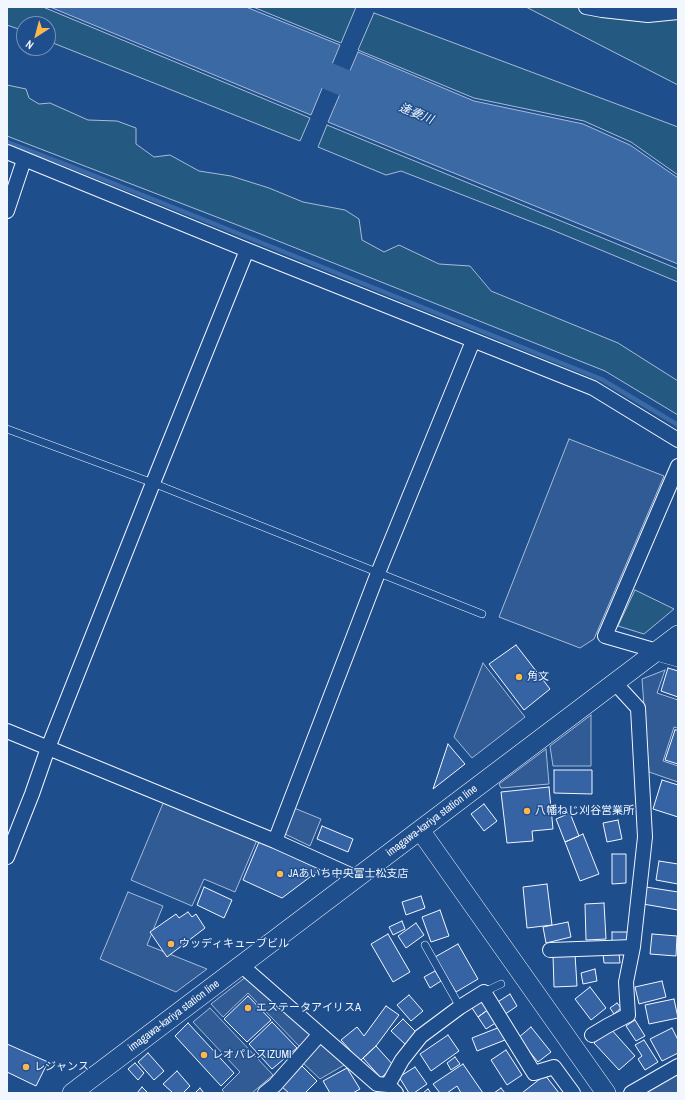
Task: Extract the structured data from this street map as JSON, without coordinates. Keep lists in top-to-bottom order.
{
  "streets": {
    "main road": ["imagawa-kariya station line"]
  },
  "water": ["逢妻川"],
  "places": [
    "角文",
    "八幡ねじ刈谷営業所",
    "JAあいち中央富士松支店",
    "ウッディキューブビル",
    "エステータアイリスA",
    "レオパレスIZUMI",
    "レジャンス"
  ],
  "north": "bottom left"
}
